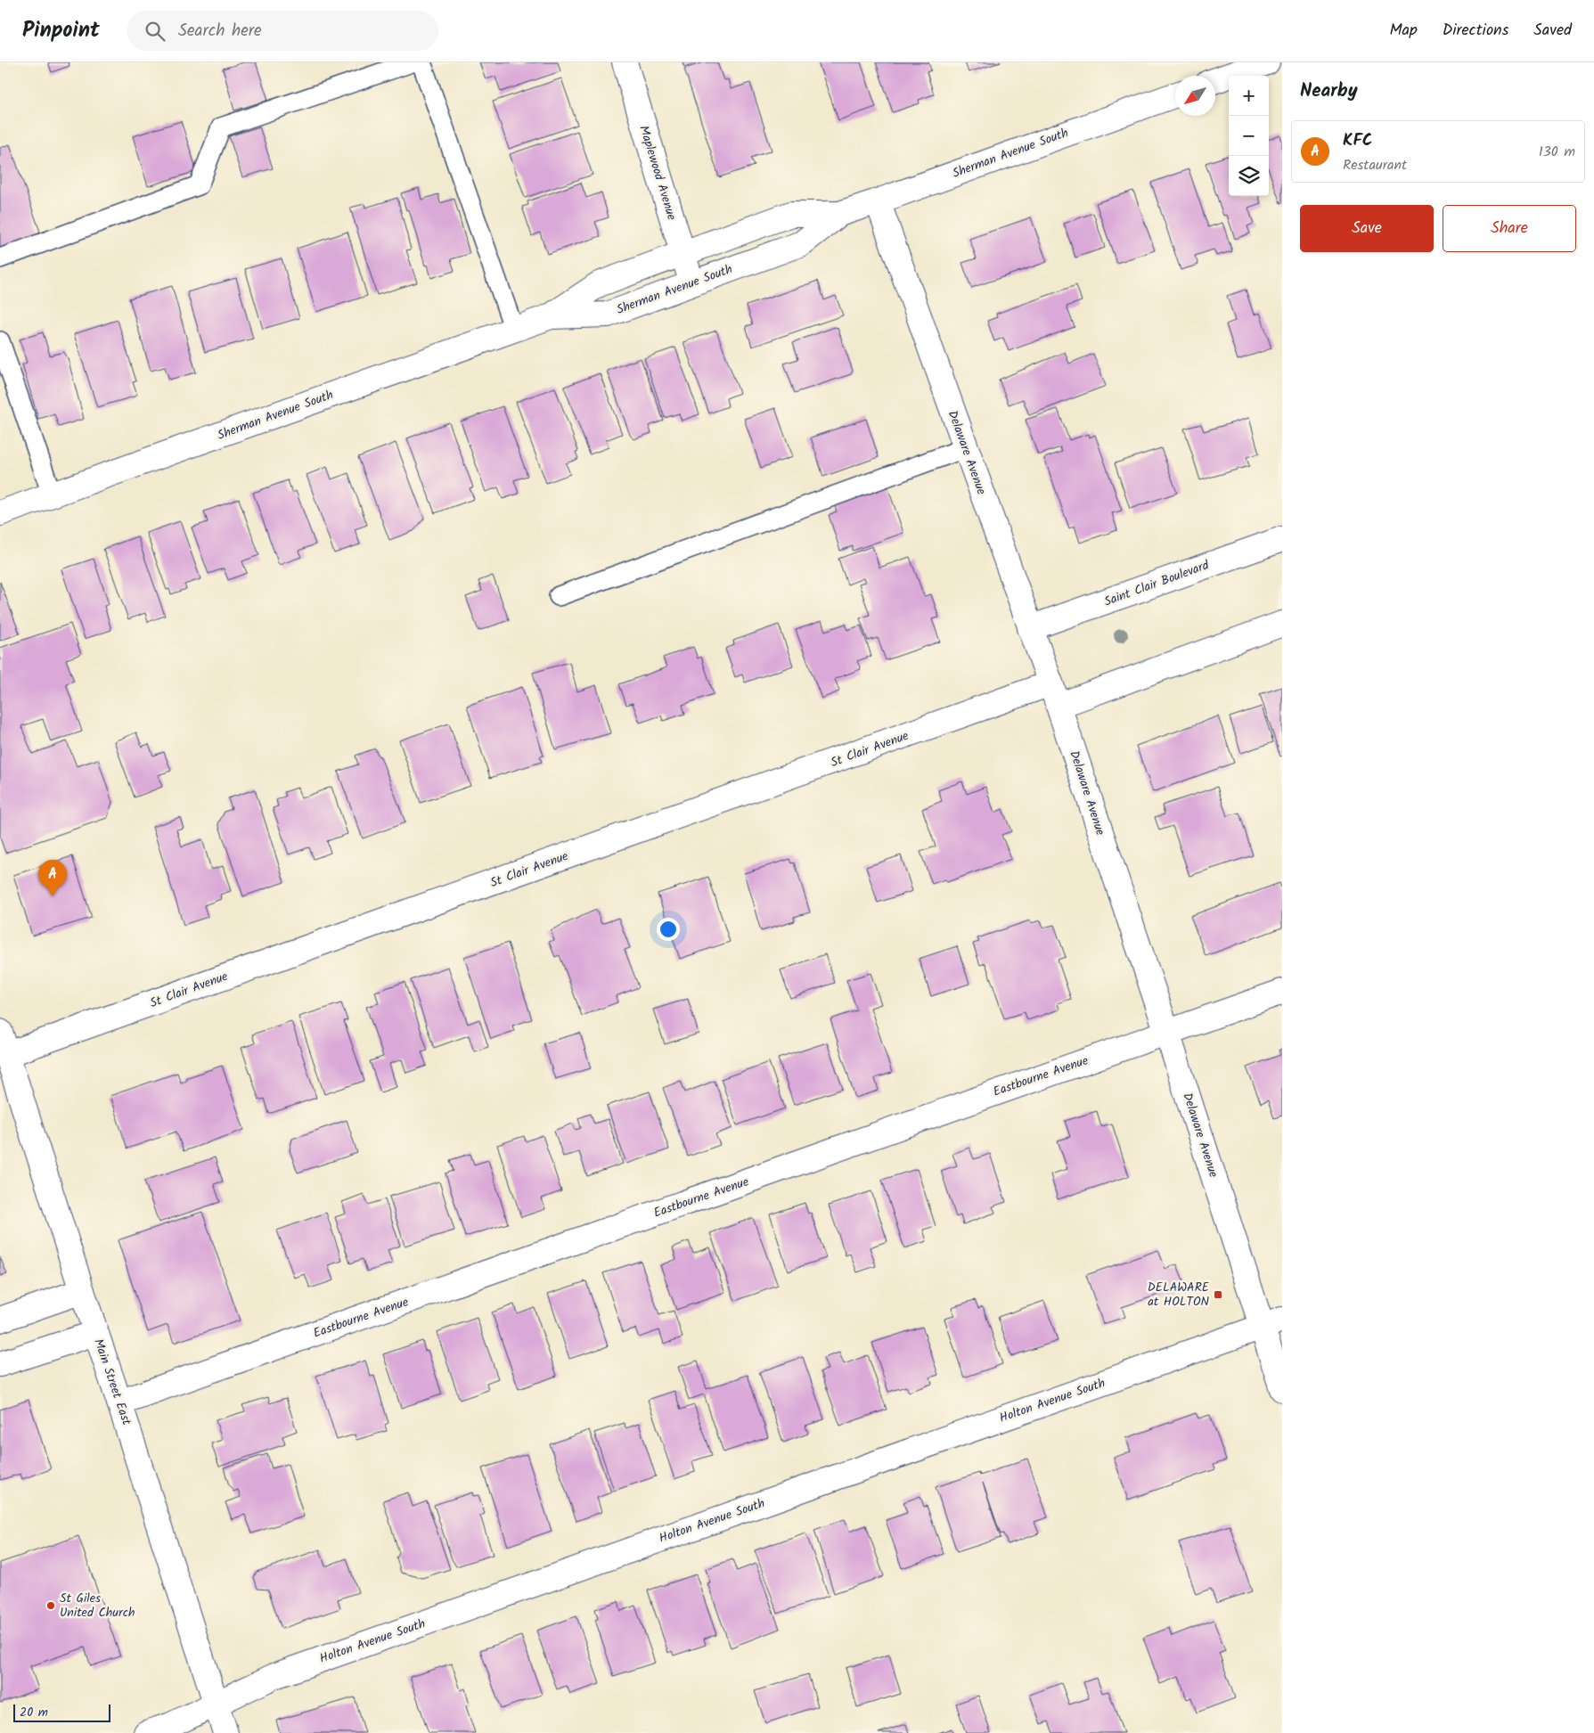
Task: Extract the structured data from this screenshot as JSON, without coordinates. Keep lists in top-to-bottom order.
{
  "streets": {
    "street": [
      "Sherman Avenue South",
      "Maplewood Avenue",
      "Delaware Avenue",
      "Saint Clair Boulevard",
      "St Clair Avenue",
      "Eastbourne Avenue",
      "Main Street East",
      "Holton Avenue South"
    ]
  },
  "crossings": [
    ["Sherman Avenue South", "Maplewood Avenue"],
    ["Sherman Avenue South", "Delaware Avenue"],
    ["Delaware Avenue", "Saint Clair Boulevard"],
    ["Delaware Avenue", "St Clair Avenue"],
    ["Delaware Avenue", "Eastbourne Avenue"],
    ["Delaware Avenue", "Holton Avenue South"],
    ["St Clair Avenue", "Main Street East"],
    ["Eastbourne Avenue", "Main Street East"],
    ["Main Street East", "Holton Avenue South"]
  ],
  "places": {
    "transit": ["DELAWARE at HOLTON"],
    "other": ["St Giles United Church"]
  },
  "scale_bar": "20 m",
  "north": "bottom left",
  "page": {
    "header": "Pinpoint",
    "search": "Search here",
    "nav": ["Map", "Directions", "Saved"],
    "heading": "Nearby",
    "map_buttons": ["+", "−"],
    "list": [
      {
        "mark": "A",
        "name": "KFC",
        "note": "Restaurant",
        "value": "130 m"
      }
    ],
    "buttons": ["Save", "Share"],
    "pins": "A",
    "scale": "20 m"
  }
}
